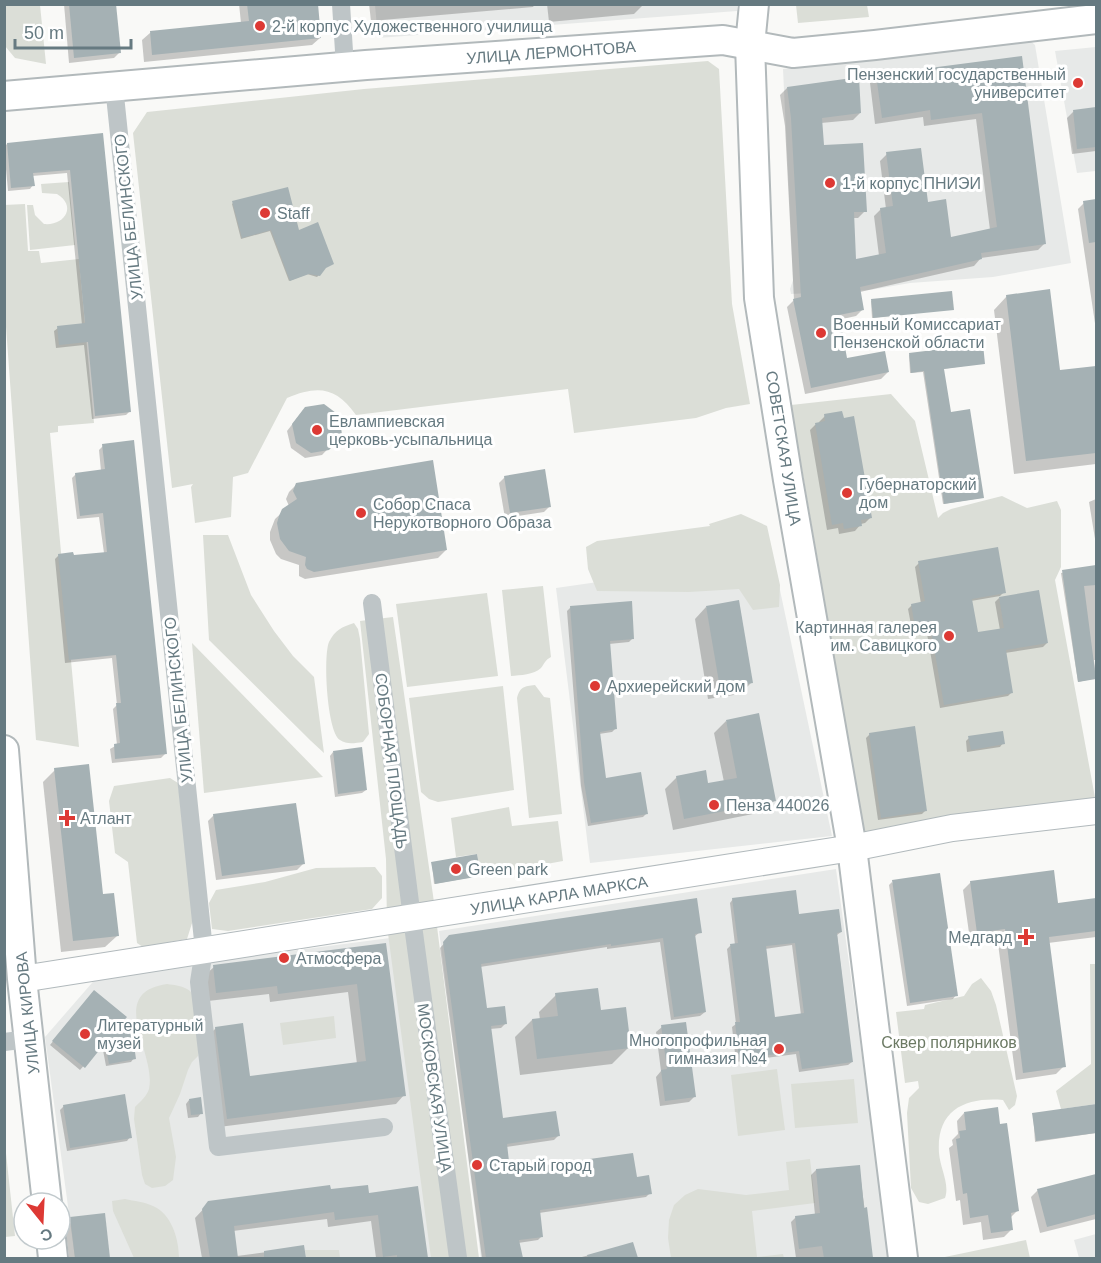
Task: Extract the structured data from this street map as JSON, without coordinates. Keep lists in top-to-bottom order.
{
  "streets": {
    "main road": [
      "УЛИЦА ЛЕРМОНТОВА",
      "СОВЕТСКАЯ УЛИЦА",
      "УЛИЦА КАРЛА МАРКСА",
      "УЛИЦА КИРОВА"
    ],
    "street": ["УЛИЦА БЕЛИНСКОГО", "СОБОРНАЯ ПЛОЩАДЬ", "МОСКОВСКАЯ УЛИЦА"]
  },
  "crossings": [
    ["УЛИЦА ЛЕРМОНТОВА", "УЛИЦА БЕЛИНСКОГО"],
    ["УЛИЦА ЛЕРМОНТОВА", "СОВЕТСКАЯ УЛИЦА"],
    ["УЛИЦА БЕЛИНСКОГО", "УЛИЦА КАРЛА МАРКСА"],
    ["СОВЕТСКАЯ УЛИЦА", "УЛИЦА КАРЛА МАРКСА"],
    ["СОБОРНАЯ ПЛОЩАДЬ", "УЛИЦА КАРЛА МАРКСА"],
    ["СОБОРНАЯ ПЛОЩАДЬ", "МОСКОВСКАЯ УЛИЦА"],
    ["УЛИЦА КАРЛА МАРКСА", "УЛИЦА КИРОВА"],
    ["УЛИЦА КАРЛА МАРКСА", "МОСКОВСКАЯ УЛИЦА"]
  ],
  "parks": ["Сквер полярников"],
  "places": {
    "other": [
      "2-й корпус Художественного училища",
      "Пензенский государственный университет",
      "1-й корпус ПНИЭИ",
      "Staff",
      "Военный Комиссариат Пензенской области",
      "Евлампиевская церковь-усыпальница",
      "Губернаторский дом",
      "Собор Спаса Нерукотворного Образа",
      "Картинная галерея им. Савицкого",
      "Архиерейский дом",
      "Пенза 440026",
      "Green park",
      "Атмосфера",
      "Литературный музей",
      "Многопрофильная гимназия №4",
      "Старый город"
    ],
    "health": ["Атлант", "Медгард"]
  },
  "scale_bar": "50 m",
  "north": "bottom"
}
